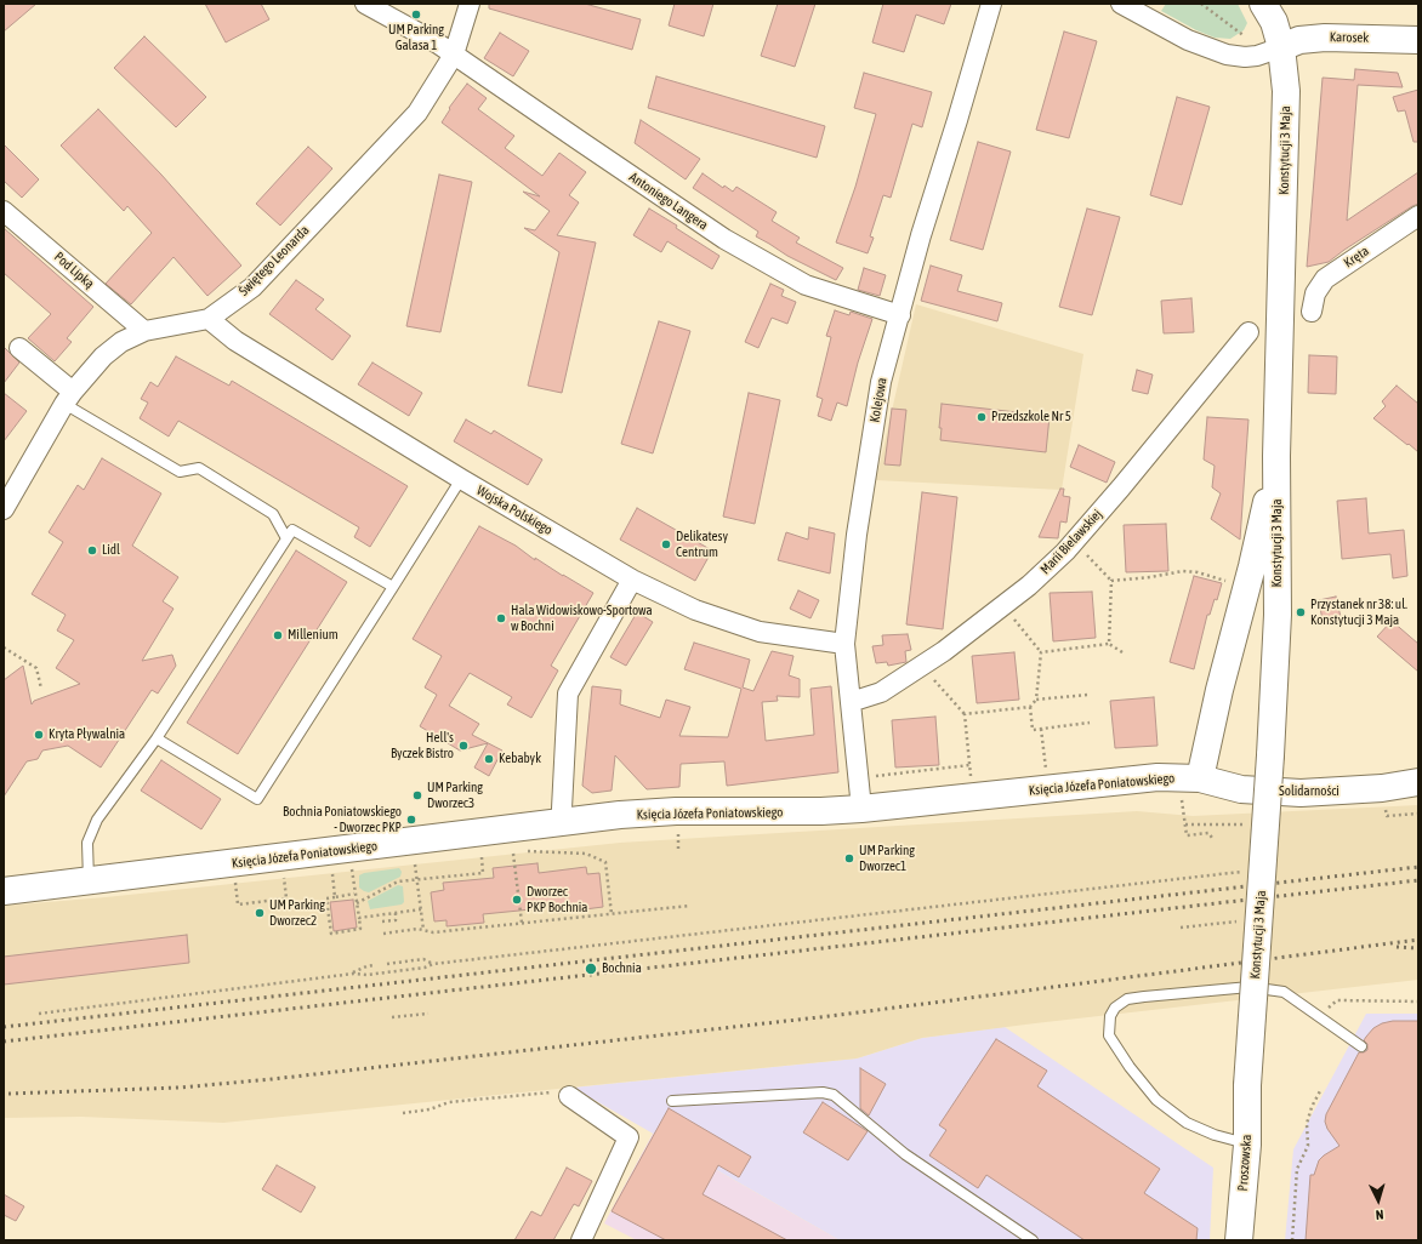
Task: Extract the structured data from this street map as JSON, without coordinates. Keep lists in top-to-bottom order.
{
  "streets": {
    "main road": [
      "Karosek",
      "Konstytucji 3 Maja",
      "Księcia Józefa Poniatowskiego",
      "Solidarności",
      "Proszowska"
    ],
    "street": [
      "Antoniego Langera",
      "Kręta",
      "Świętego Leonarda",
      "Pod Lipką",
      "Kolejowa",
      "Wojska Polskiego",
      "Marii Bielawskiej"
    ]
  },
  "crossings": [
    ["Karosek", "Konstytucji 3 Maja"],
    ["Konstytucji 3 Maja", "Proszowska"],
    ["Antoniego Langera", "Świętego Leonarda"],
    ["Antoniego Langera", "Kolejowa"],
    ["Świętego Leonarda", "Pod Lipką"],
    ["Świętego Leonarda", "Wojska Polskiego"],
    ["Kolejowa", "Wojska Polskiego"],
    ["Kolejowa", "Marii Bielawskiej"],
    ["Kolejowa", "Księcia Józefa Poniatowskiego"],
    ["Księcia Józefa Poniatowskiego", "Solidarności"]
  ],
  "places": [
    "UM Parking Galasa 1",
    "Przedszkole Nr 5",
    "Delikatesy Centrum",
    "Lidl",
    "Przystanek nr 38: ul. Konstytucji 3 Maja",
    "Hala Widowiskowo-Sportowa w Bochni",
    "Millenium",
    "Kryta Pływalnia",
    "Hell's Byczek Bistro",
    "Kebabyk",
    "UM Parking Dworzec3",
    "Bochnia Poniatowskiego - Dworzec PKP",
    "UM Parking Dworzec1",
    "Dworzec PKP Bochnia",
    "UM Parking Dworzec2",
    "Bochnia"
  ],
  "north": "bottom"
}
